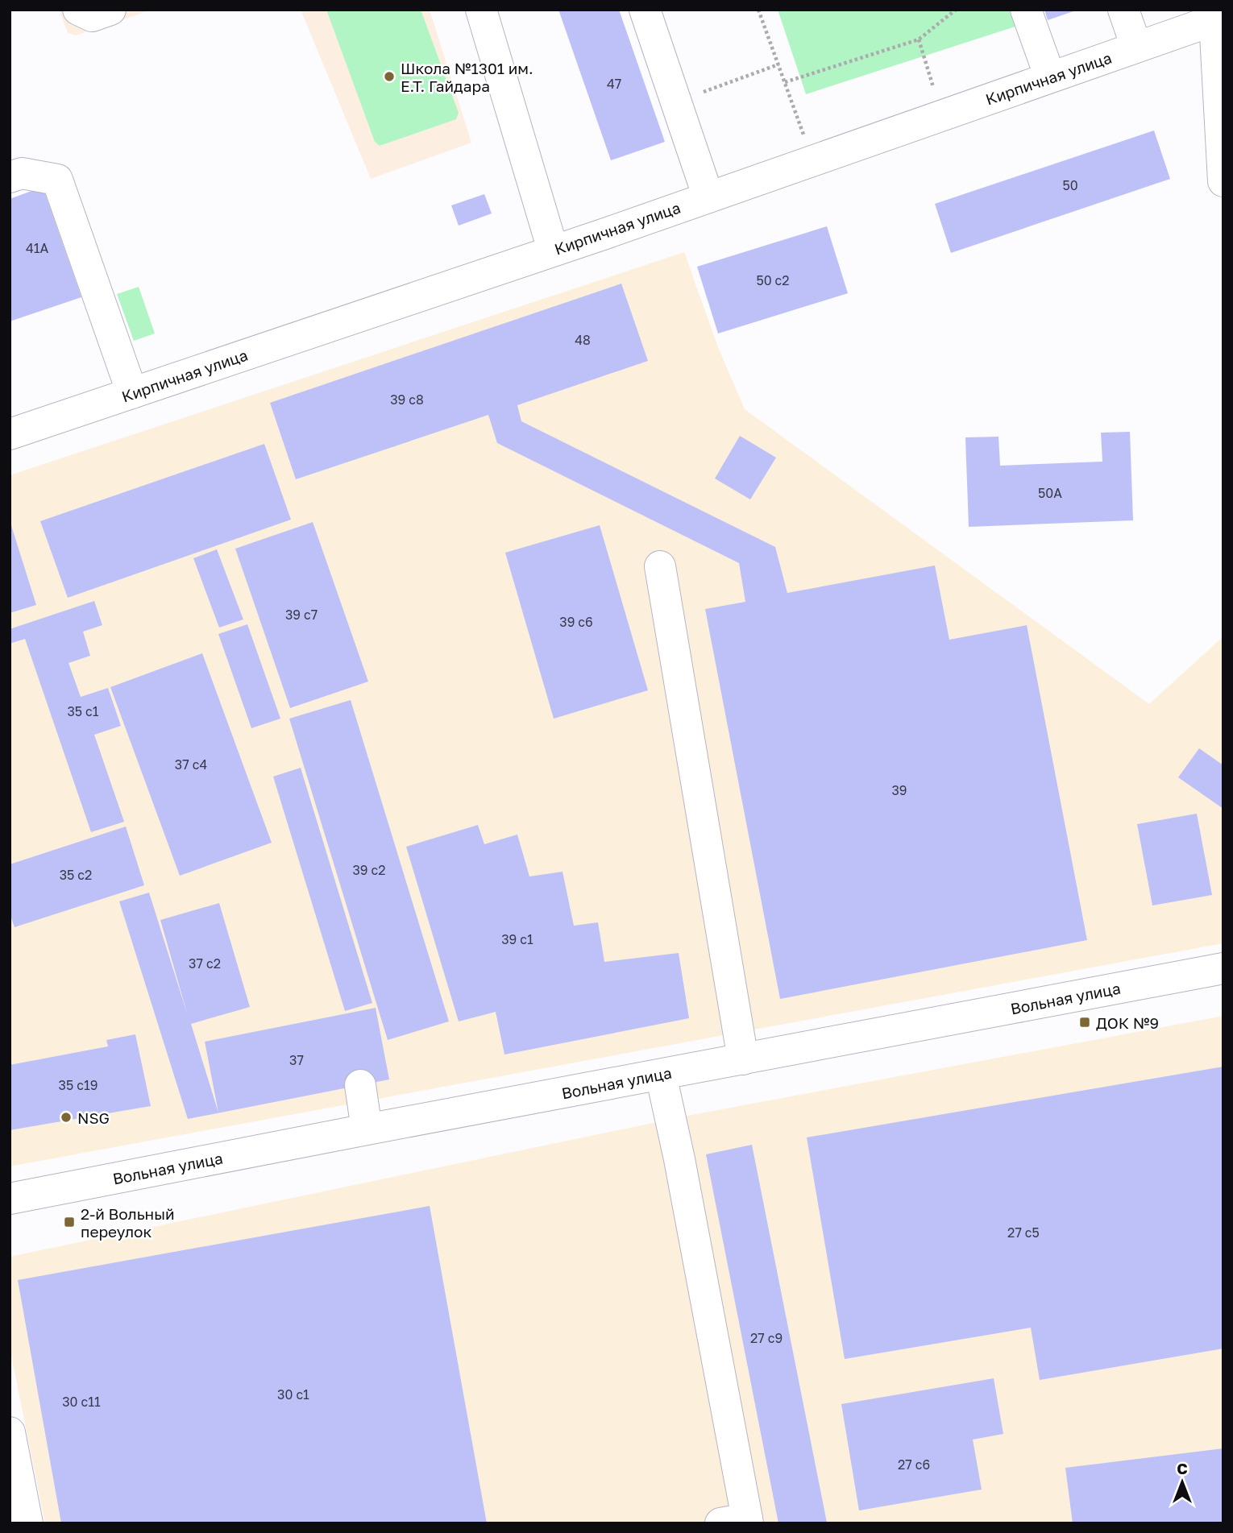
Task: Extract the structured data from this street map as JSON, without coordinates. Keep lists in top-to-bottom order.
{
  "streets": {
    "street": ["Кирпичная улица", "Вольная улица"]
  },
  "places": {
    "other": ["Школа №1301 им. Е.Т. Гайдара", "NSG"],
    "transit": ["ДОК №9", "2-й Вольный переулок"]
  },
  "house_numbers": [
    "47",
    "50",
    "41А",
    "50 с2",
    "48",
    "39 с8",
    "50А",
    "39 с7",
    "39 с6",
    "35 с1",
    "37 с4",
    "39",
    "39 с2",
    "35 с2",
    "39 с1",
    "37 с2",
    "37",
    "35 с19",
    "27 с5",
    "27 с9",
    "30 с1",
    "30 с11",
    "27 с6"
  ],
  "north": "top"
}
